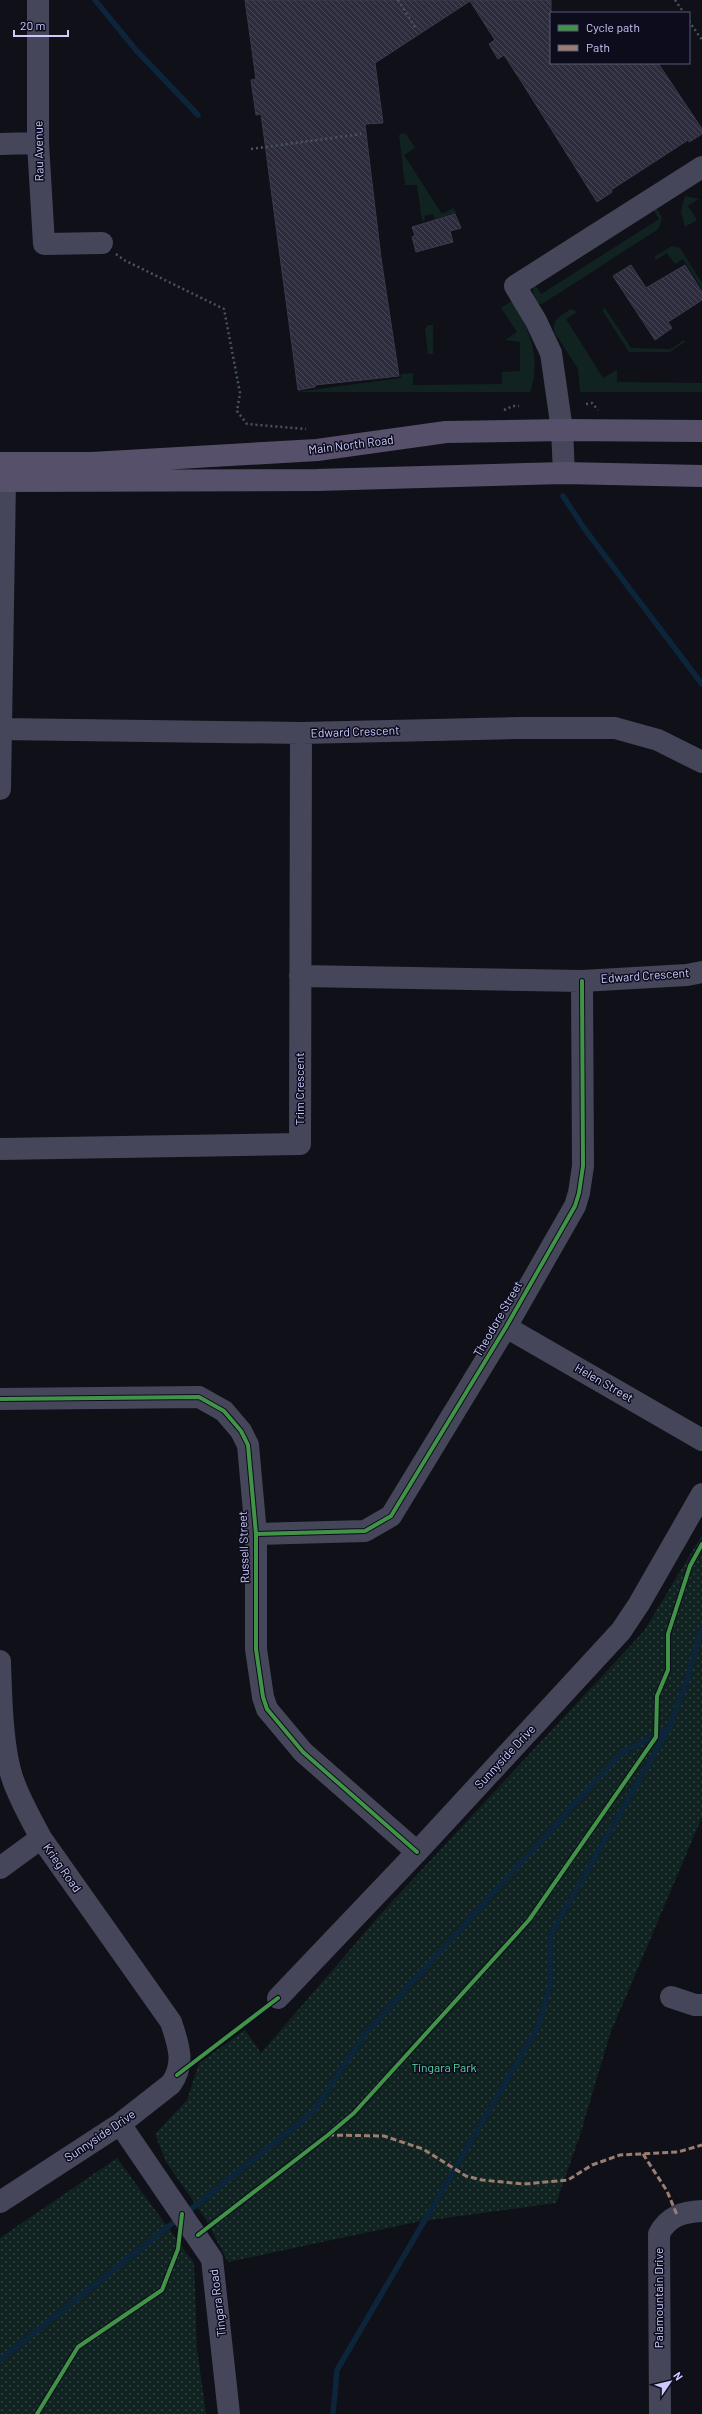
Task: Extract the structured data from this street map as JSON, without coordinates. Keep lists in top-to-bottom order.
{
  "streets": {
    "main road": ["Main North Road"],
    "street": [
      "Rau Avenue",
      "Edward Crescent",
      "Trim Crescent",
      "Theodore Street",
      "Helen Street",
      "Russell Street",
      "Sunnyside Drive",
      "Krieg Road",
      "Palamountain Drive",
      "Tingara Road"
    ]
  },
  "crossings": [
    ["Edward Crescent", "Trim Crescent"],
    ["Edward Crescent", "Theodore Street"],
    ["Theodore Street", "Helen Street"],
    ["Theodore Street", "Russell Street"],
    ["Russell Street", "Sunnyside Drive"],
    ["Sunnyside Drive", "Krieg Road"],
    ["Sunnyside Drive", "Tingara Road"]
  ],
  "parks": ["Tingara Park"],
  "legend": ["Cycle path", "Path"],
  "scale_bar": "20 m",
  "north": "top right"
}
